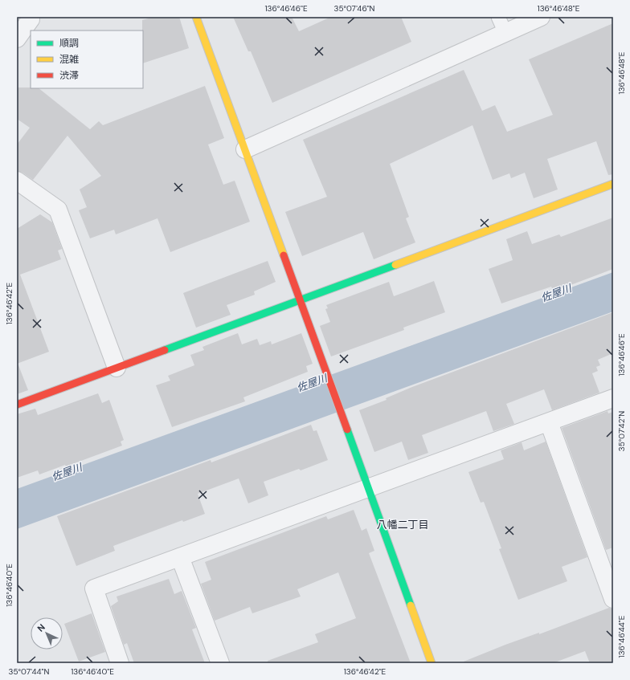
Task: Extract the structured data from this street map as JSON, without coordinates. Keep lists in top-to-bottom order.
{
  "districts": ["八幡二丁目"],
  "water": ["佐屋川"],
  "legend": ["順調", "混雑", "渋滞"],
  "north": "top left",
  "coordinates": [
    "136°46'46\"E",
    "35°07'46\"N",
    "136°46'48\"E",
    "136°46'42\"E",
    "35°07'42\"N",
    "136°46'40\"E",
    "136°46'44\"E",
    "35°07'44\"N"
  ]
}
